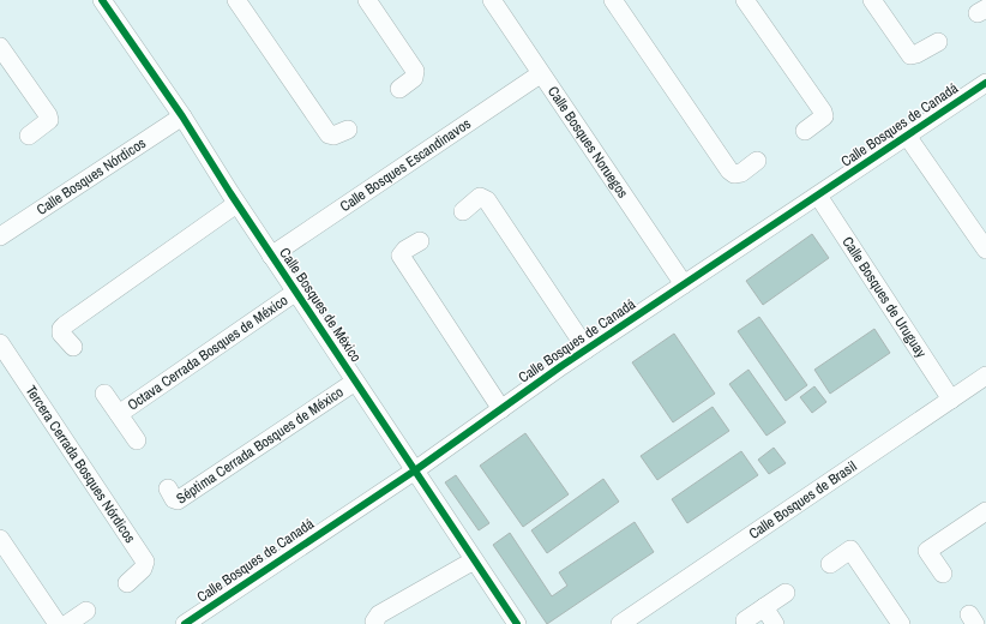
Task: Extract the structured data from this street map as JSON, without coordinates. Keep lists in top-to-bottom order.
{
  "streets": {
    "street": [
      "Calle Bosques de Canadá",
      "Calle Bosques Noruegos",
      "Calle Bosques Escandinavos",
      "Calle Bosques Nórdicos",
      "Calle Bosques de Uruguay",
      "Calle Bosques de México",
      "Octava Cerrada Bosques de México",
      "Séptima Cerrada Bosques de México",
      "Tercera Cerrada Bosques Nórdicos",
      "Calle Bosques de Brasil"
    ]
  },
  "crossings": [
    ["Calle Bosques de Canadá", "Calle Bosques Noruegos"],
    ["Calle Bosques de Canadá", "Calle Bosques de Uruguay"],
    ["Calle Bosques de Canadá", "Calle Bosques de México"],
    ["Calle Bosques Noruegos", "Calle Bosques Escandinavos"],
    ["Calle Bosques Escandinavos", "Calle Bosques de México"],
    ["Calle Bosques Nórdicos", "Calle Bosques de México"],
    ["Calle Bosques de Uruguay", "Calle Bosques de Brasil"],
    ["Calle Bosques de México", "Octava Cerrada Bosques de México"],
    ["Calle Bosques de México", "Séptima Cerrada Bosques de México"]
  ]
}
